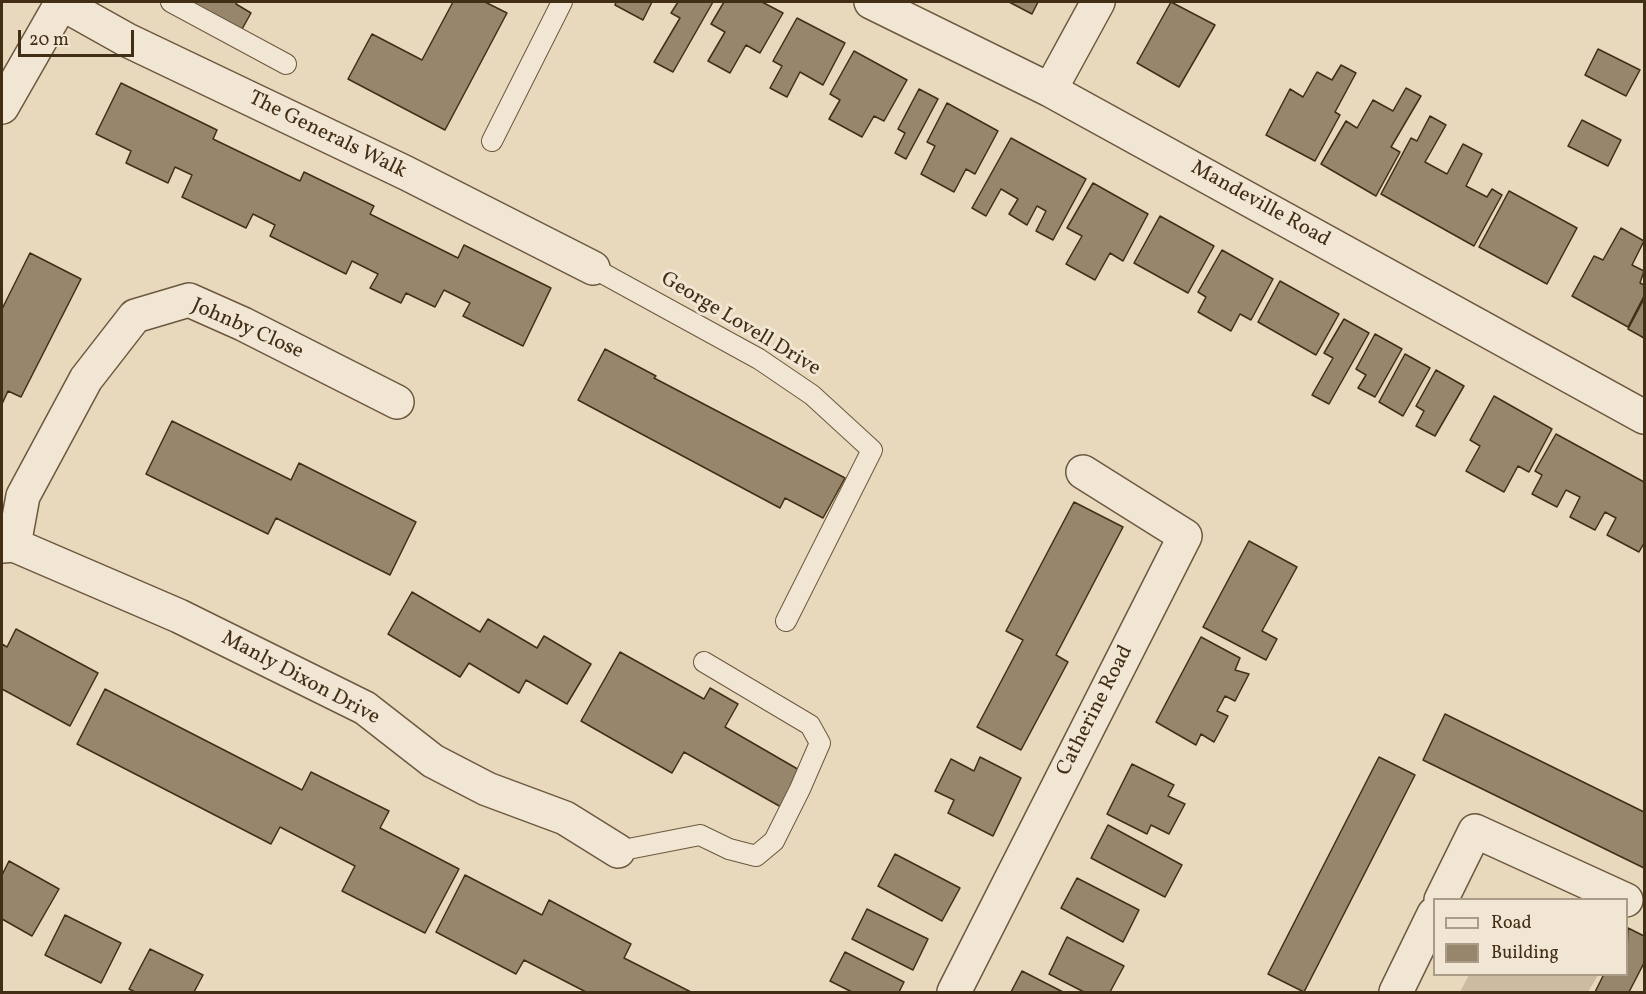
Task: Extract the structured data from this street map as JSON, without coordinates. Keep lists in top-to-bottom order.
{
  "streets": {
    "street": [
      "The Generals Walk",
      "Mandeville Road",
      "Johnby Close",
      "Manly Dixon Drive",
      "Catherine Road"
    ],
    "lane": ["George Lovell Drive"]
  },
  "crossings": [
    ["The Generals Walk", "George Lovell Drive"],
    ["Johnby Close", "Manly Dixon Drive"]
  ],
  "legend": ["Road", "Building"],
  "scale_bar": "20 m"
}
